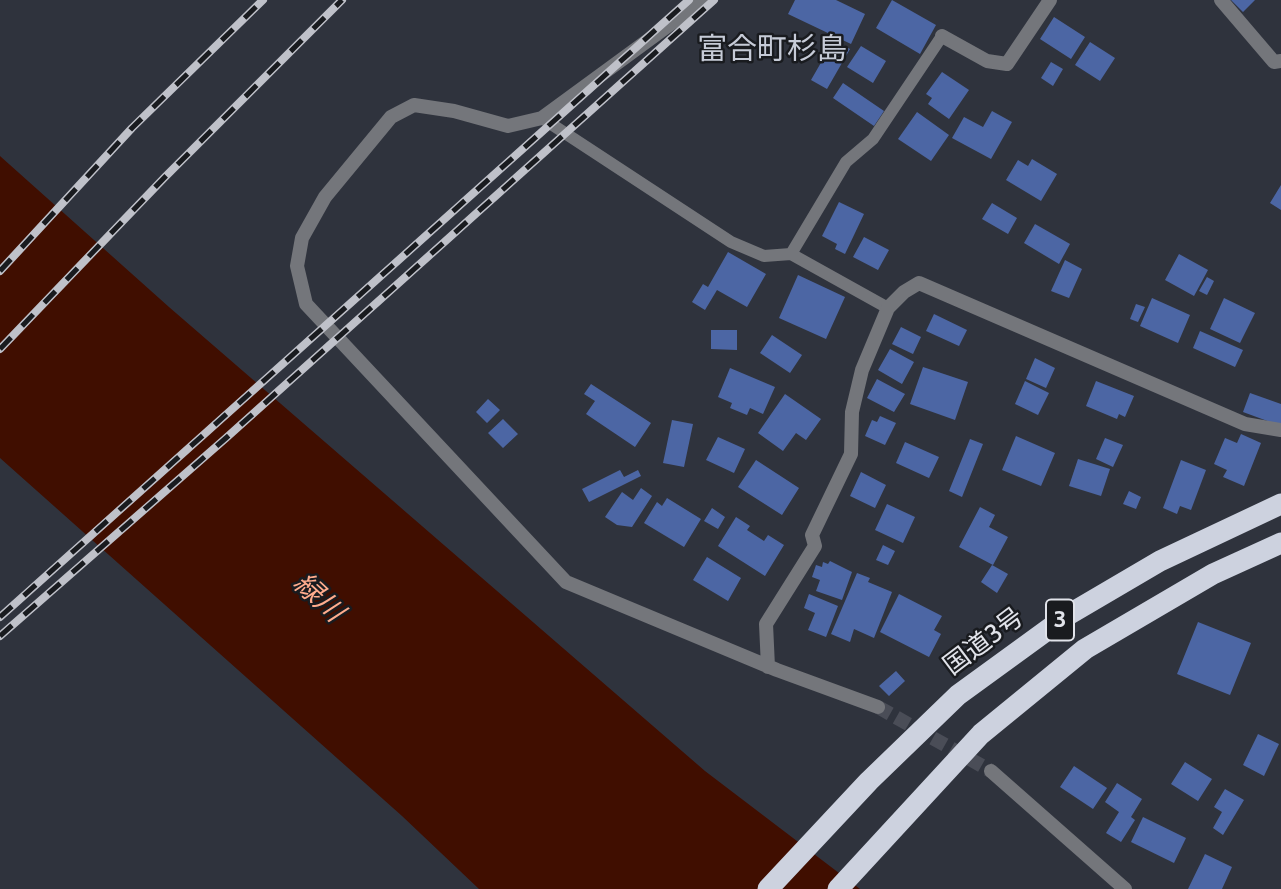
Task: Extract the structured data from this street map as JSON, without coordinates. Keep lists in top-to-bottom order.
{
  "streets": {
    "highway": ["3", "国道3号"]
  },
  "districts": ["富合町杉島"],
  "water": ["緑川"]
}
